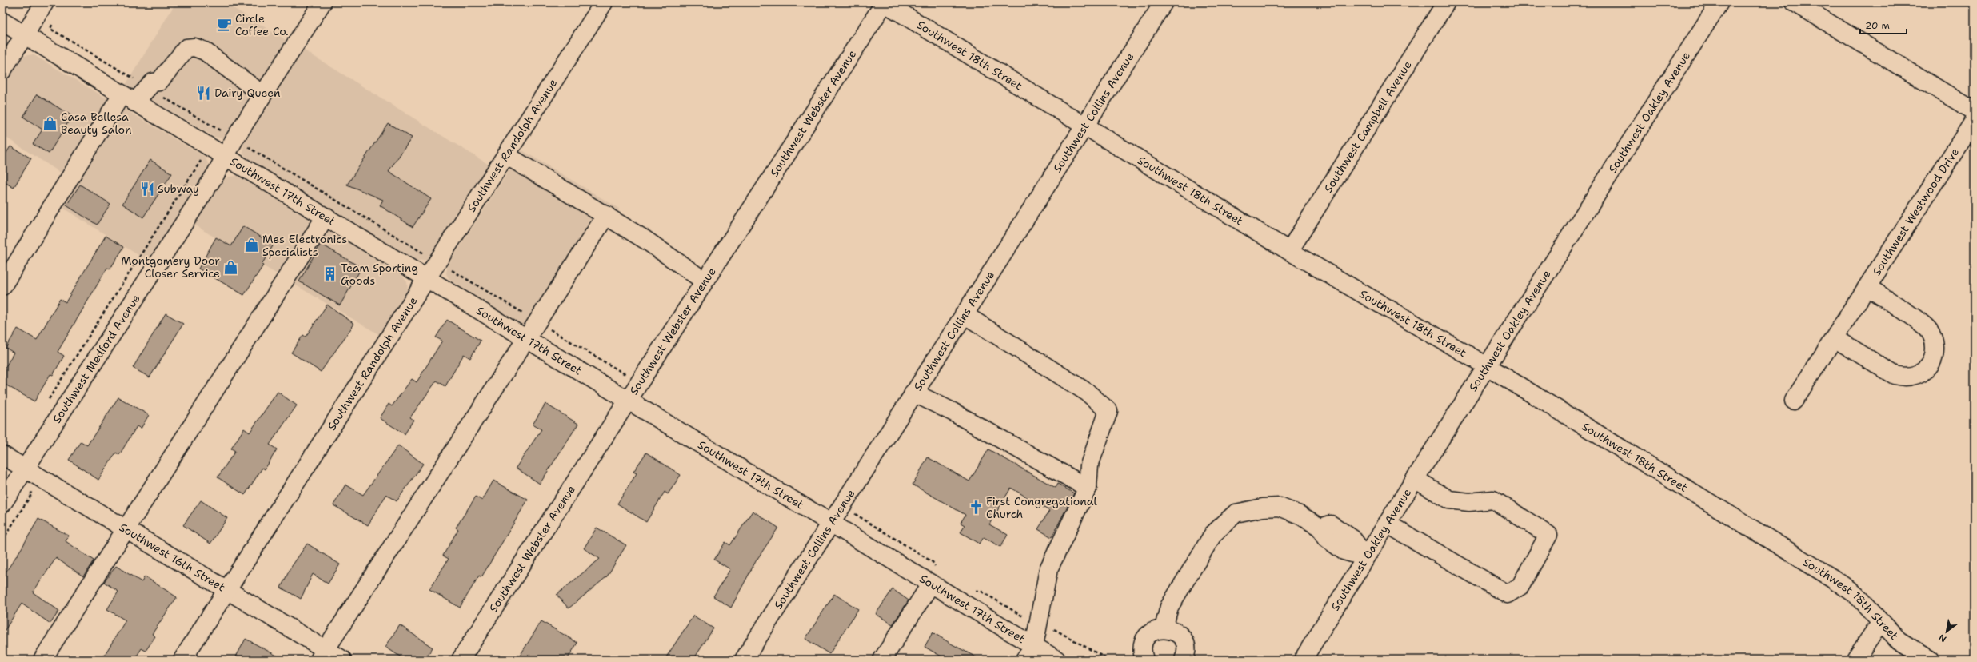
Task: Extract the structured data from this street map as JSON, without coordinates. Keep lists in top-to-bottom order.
{
  "streets": {
    "street": [
      "Southwest 18th Street",
      "Southwest Oakley Avenue",
      "Southwest Webster Avenue",
      "Southwest Collins Avenue",
      "Southwest Campbell Avenue",
      "Southwest Randolph Avenue",
      "Southwest 17th Street",
      "Southwest Westwood Drive",
      "Southwest Medford Avenue",
      "Southwest 16th Street"
    ]
  },
  "crossings": [
    ["Southwest 18th Street", "Southwest Oakley Avenue"],
    ["Southwest 18th Street", "Southwest Webster Avenue"],
    ["Southwest 18th Street", "Southwest Collins Avenue"],
    ["Southwest 18th Street", "Southwest Campbell Avenue"],
    ["Southwest Webster Avenue", "Southwest 17th Street"],
    ["Southwest Collins Avenue", "Southwest 17th Street"],
    ["Southwest Randolph Avenue", "Southwest 17th Street"],
    ["Southwest Randolph Avenue", "Southwest 16th Street"],
    ["Southwest 17th Street", "Southwest Medford Avenue"],
    ["Southwest Medford Avenue", "Southwest 16th Street"]
  ],
  "places": {
    "cafe": ["Circle Coffee Co."],
    "restaurant": ["Dairy Queen", "Subway"],
    "shop": ["Casa Bellesa Beauty Salon", "Mes Electronics Specialists", "Montgomery Door Closer Service"],
    "building": ["Team Sporting Goods"],
    "church": ["First Congregational Church"]
  },
  "scale_bar": "20 m",
  "north": "bottom left"
}
